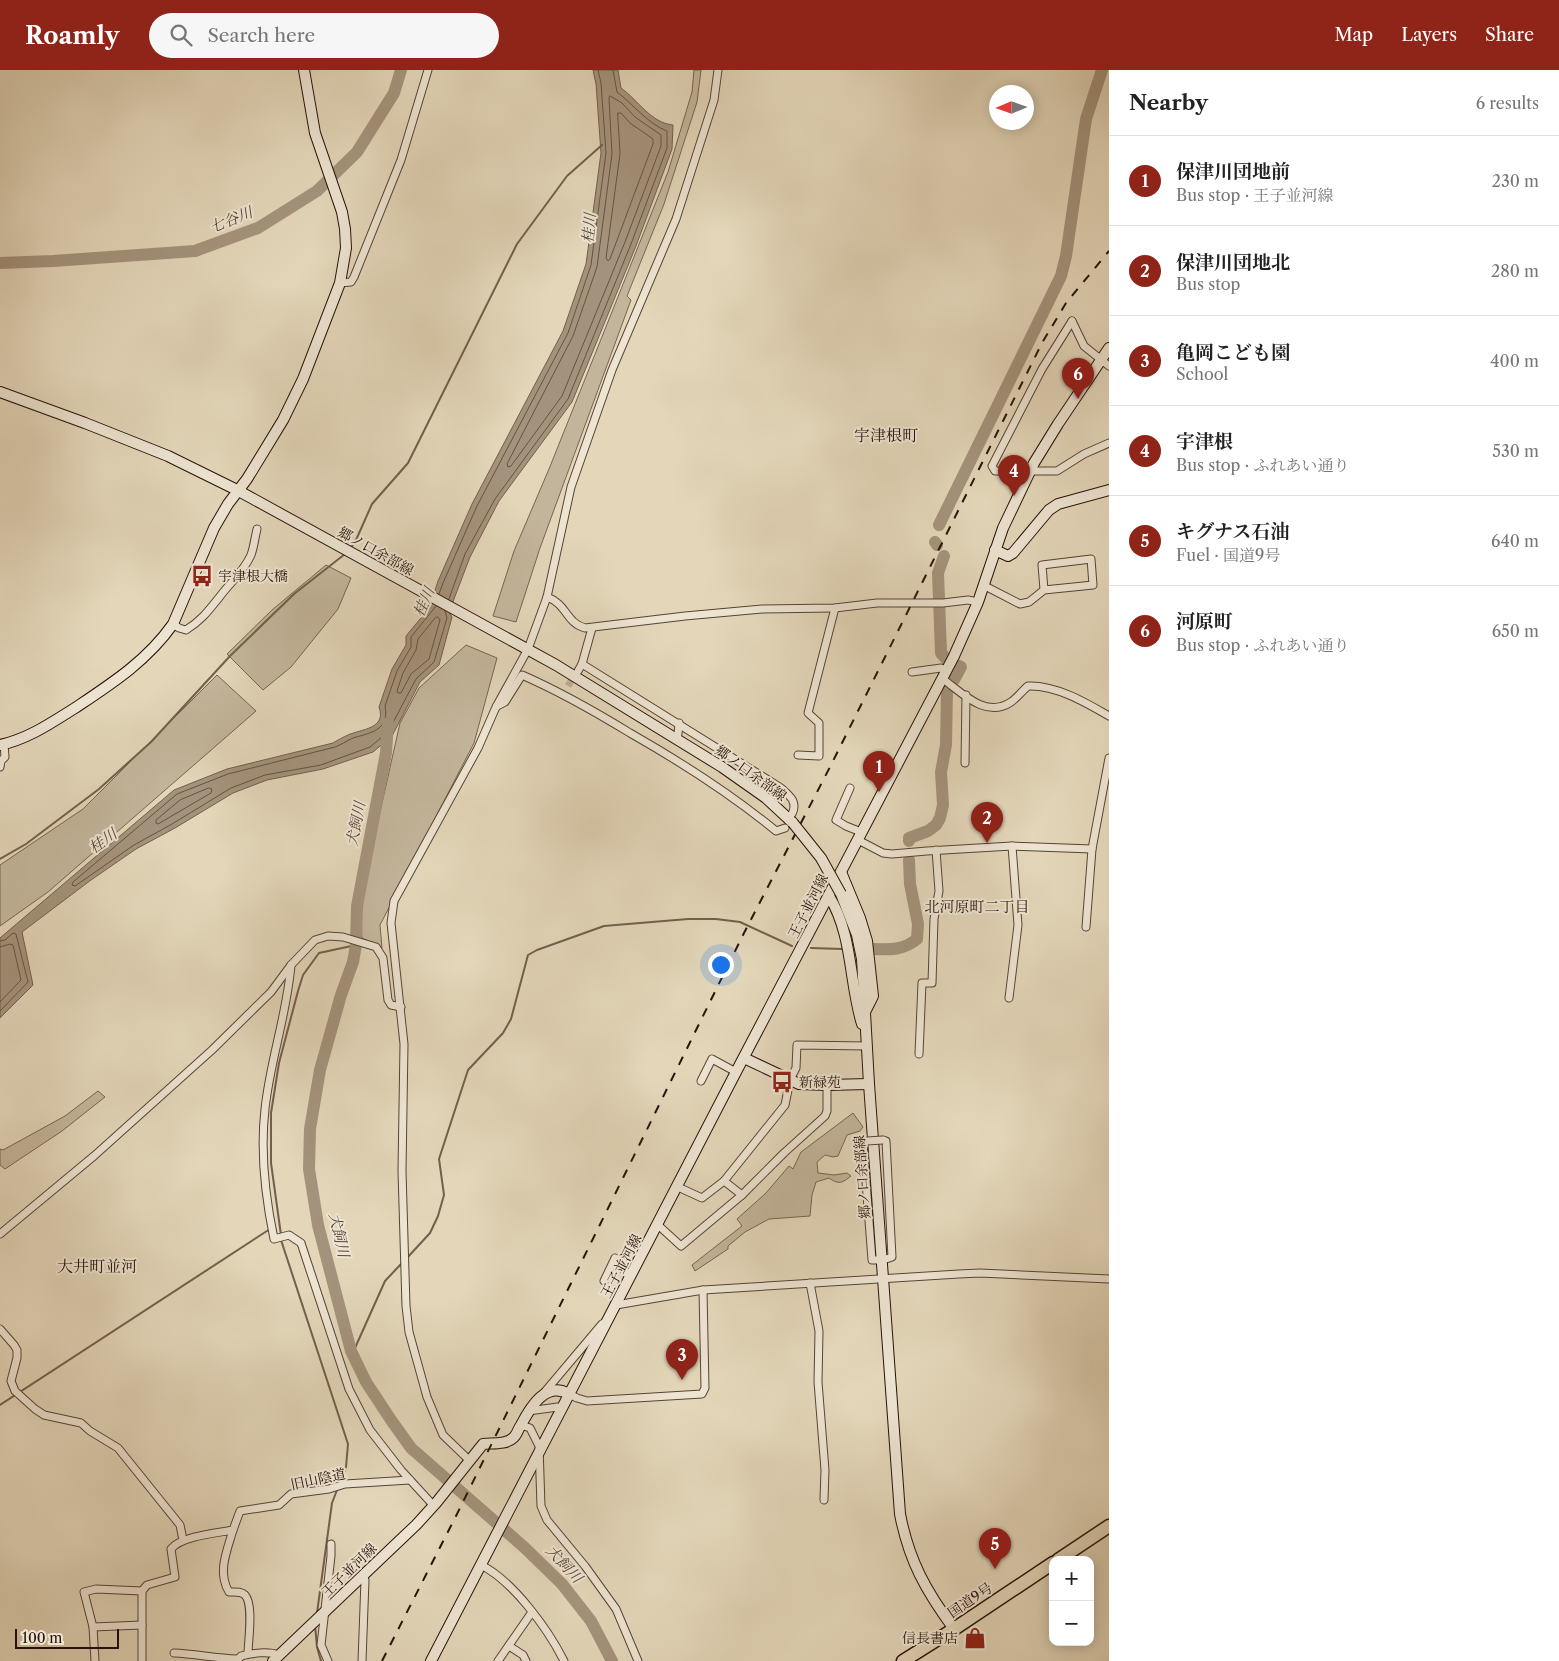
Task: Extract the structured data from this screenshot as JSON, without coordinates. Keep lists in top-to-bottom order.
{
  "streets": {
    "highway": ["国道9号"],
    "main road": ["郷ノ口余部線", "王子並河線"],
    "street": ["旧山陰道"]
  },
  "crossings": [
    ["郷ノ口余部線", "国道9号"]
  ],
  "districts": ["宇津根町", "北河原町二丁目", "大井町並河"],
  "water": ["七谷川", "桂川", "犬飼川"],
  "places": {
    "bus stop": ["宇津根大橋", "新緑苑"],
    "shop": ["信長書店"]
  },
  "scale_bar": "100 m",
  "north": "left",
  "page": {
    "header": "Roamly",
    "search": "Search here",
    "nav": ["Map", "Layers", "Share"],
    "heading": ["Nearby", "6 results"],
    "list": [
      {
        "mark": "1",
        "name": "保津川団地前",
        "note": "Bus stop · 王子並河線",
        "value": "230 m"
      },
      {
        "mark": "2",
        "name": "保津川団地北",
        "note": "Bus stop",
        "value": "280 m"
      },
      {
        "mark": "3",
        "name": "亀岡こども園",
        "note": "School",
        "value": "400 m"
      },
      {
        "mark": "4",
        "name": "宇津根",
        "note": "Bus stop · ふれあい通り",
        "value": "530 m"
      },
      {
        "mark": "5",
        "name": "キグナス石油",
        "note": "Fuel · 国道9号",
        "value": "640 m"
      },
      {
        "mark": "6",
        "name": "河原町",
        "note": "Bus stop · ふれあい通り",
        "value": "650 m"
      }
    ],
    "pins": [
      "6",
      "4",
      "1",
      "2",
      "3",
      "5"
    ],
    "map_buttons": ["+", "−"],
    "scale": "100 m"
  }
}
